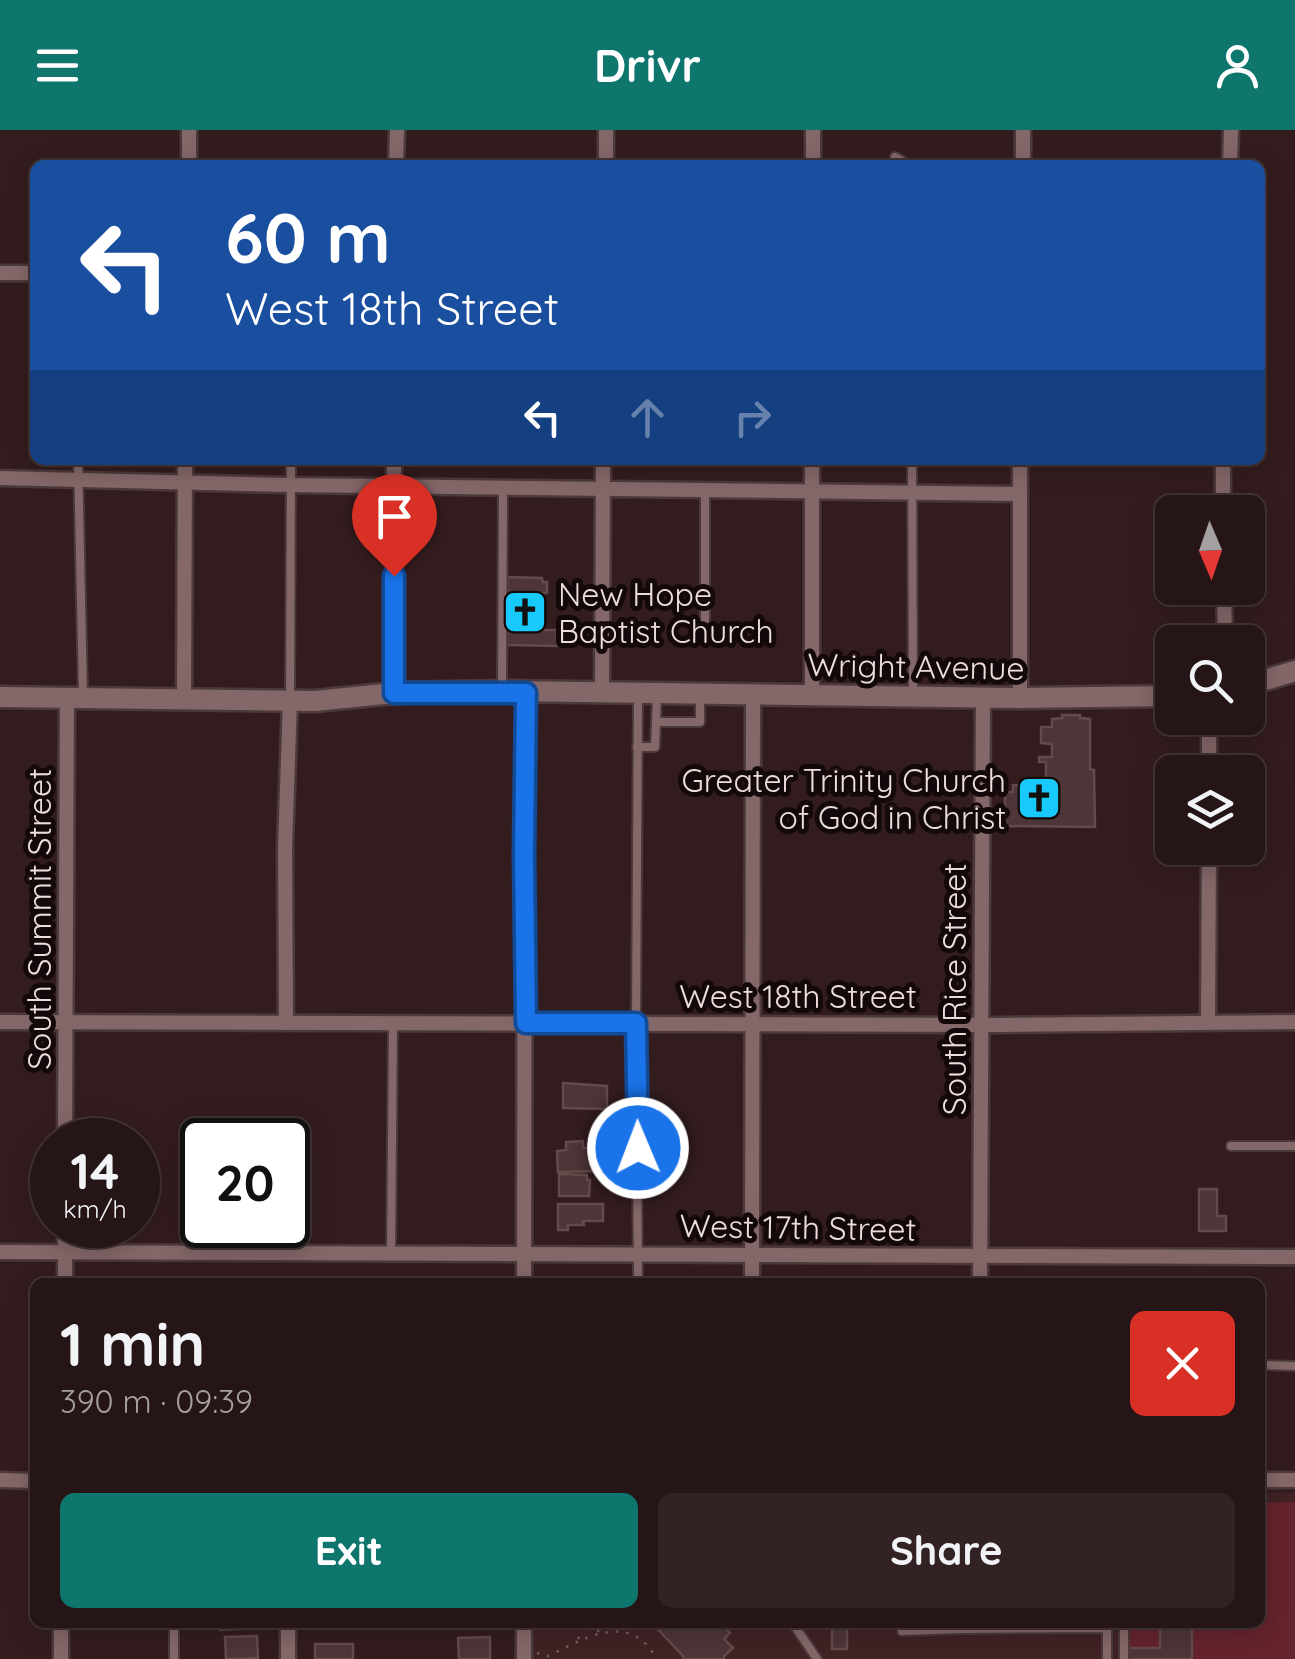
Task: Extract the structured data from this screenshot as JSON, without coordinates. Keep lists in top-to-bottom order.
{
  "streets": {
    "main road": ["Wright Avenue"],
    "street": [
      "South Summit Street",
      "South Rice Street",
      "West 18th Street",
      "West 17th Street"
    ]
  },
  "crossings": [
    ["Wright Avenue", "South Summit Street"],
    ["Wright Avenue", "South Rice Street"],
    ["South Summit Street", "West 18th Street"],
    ["South Rice Street", "West 18th Street"],
    ["South Rice Street", "West 17th Street"]
  ],
  "places": {
    "church": ["New Hope Baptist Church", "Greater Trinity Church of God in Christ"]
  },
  "north": "bottom",
  "page": {
    "header": "Drivr",
    "turn": ["60 m", "West 18th Street"],
    "speed": "14 km/h",
    "limit": "20",
    "heading": ["1 min", "390 m · 09:39"],
    "buttons": ["Exit", "Share"]
  }
}
